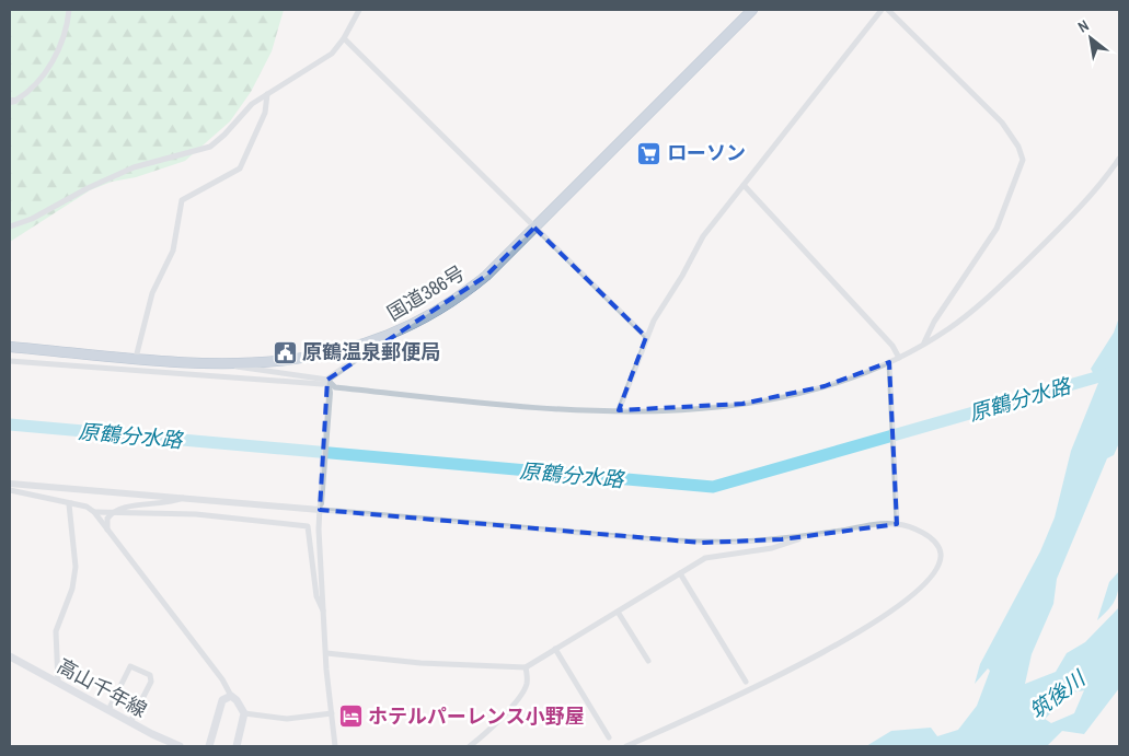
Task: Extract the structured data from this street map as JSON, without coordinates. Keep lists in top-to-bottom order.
{
  "streets": {
    "highway": ["国道386号"],
    "main road": ["高山千年線"]
  },
  "water": ["原鶴分水路", "筑後川"],
  "places": {
    "supermarket": ["ローソン"],
    "public building": ["原鶴温泉郵便局"],
    "hotel": ["ホテルパーレンス小野屋"]
  },
  "north": "top left"
}
